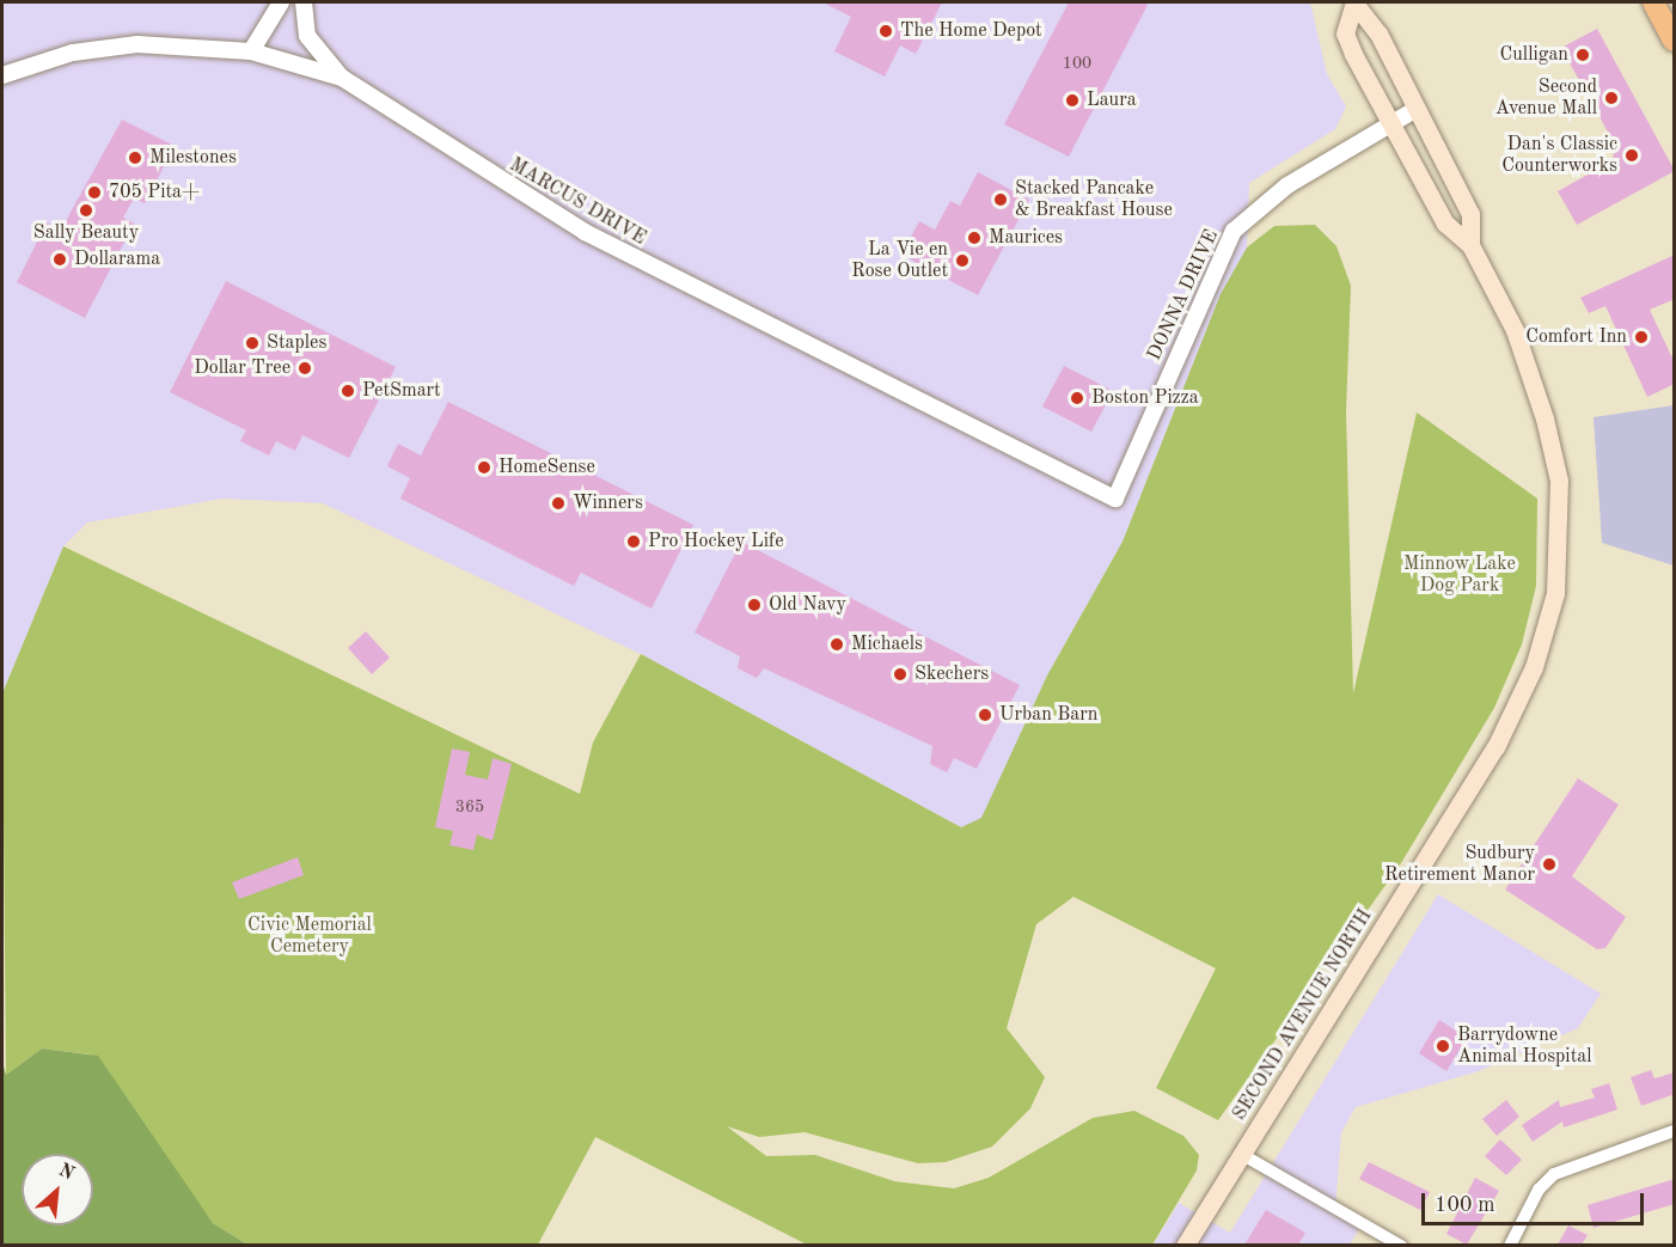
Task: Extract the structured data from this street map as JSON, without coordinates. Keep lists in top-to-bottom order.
{
  "streets": {
    "main road": ["SECOND AVENUE NORTH"],
    "street": ["MARCUS DRIVE", "DONNA DRIVE"]
  },
  "crossings": [
    ["MARCUS DRIVE", "DONNA DRIVE"],
    ["DONNA DRIVE", "SECOND AVENUE NORTH"]
  ],
  "parks": ["Minnow Lake Dog Park", "Civic Memorial Cemetery"],
  "places": [
    "The Home Depot",
    "Culligan",
    "Second Avenue Mall",
    "Laura",
    "Dan's Classic Counterworks",
    "Milestones",
    "705 Pita+",
    "Stacked Pancake & Breakfast House",
    "Sally Beauty",
    "Maurices",
    "Dollarama",
    "La Vie en Rose Outlet",
    "Comfort Inn",
    "Staples",
    "Dollar Tree",
    "PetSmart",
    "Boston Pizza",
    "HomeSense",
    "Winners",
    "Pro Hockey Life",
    "Old Navy",
    "Michaels",
    "Skechers",
    "Urban Barn",
    "Sudbury Retirement Manor",
    "Barrydowne Animal Hospital"
  ],
  "house_numbers": ["100", "365"],
  "scale_bar": "100 m",
  "north": "top right"
}
